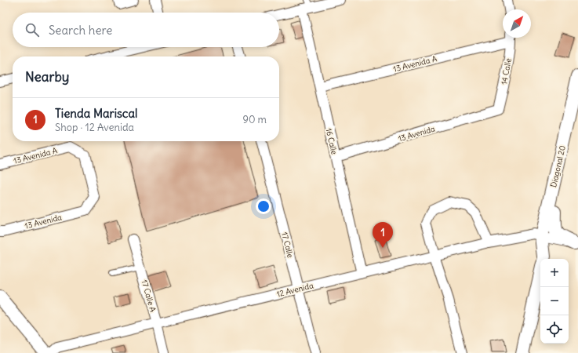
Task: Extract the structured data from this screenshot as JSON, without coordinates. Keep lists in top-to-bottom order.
{
  "streets": {
    "street": [
      "13 Avenida A",
      "14 Calle",
      "13 Avenida",
      "16 Calle",
      "Diagonal 20",
      "17 Calle",
      "12 Avenida",
      "17 Calle A"
    ]
  },
  "crossings": [
    ["13 Avenida A", "13 Avenida"],
    ["13 Avenida A", "16 Calle"],
    ["14 Calle", "13 Avenida"],
    ["13 Avenida", "16 Calle"],
    ["16 Calle", "12 Avenida"],
    ["Diagonal 20", "12 Avenida"],
    ["17 Calle", "12 Avenida"],
    ["12 Avenida", "17 Calle A"]
  ],
  "north": "top right",
  "page": {
    "search": "Search here",
    "heading": "Nearby",
    "list": [
      {
        "mark": "1",
        "name": "Tienda Mariscal",
        "note": "Shop · 12 Avenida",
        "value": "90 m"
      }
    ],
    "pins": "1",
    "map_buttons": ["+", "−"]
  }
}
